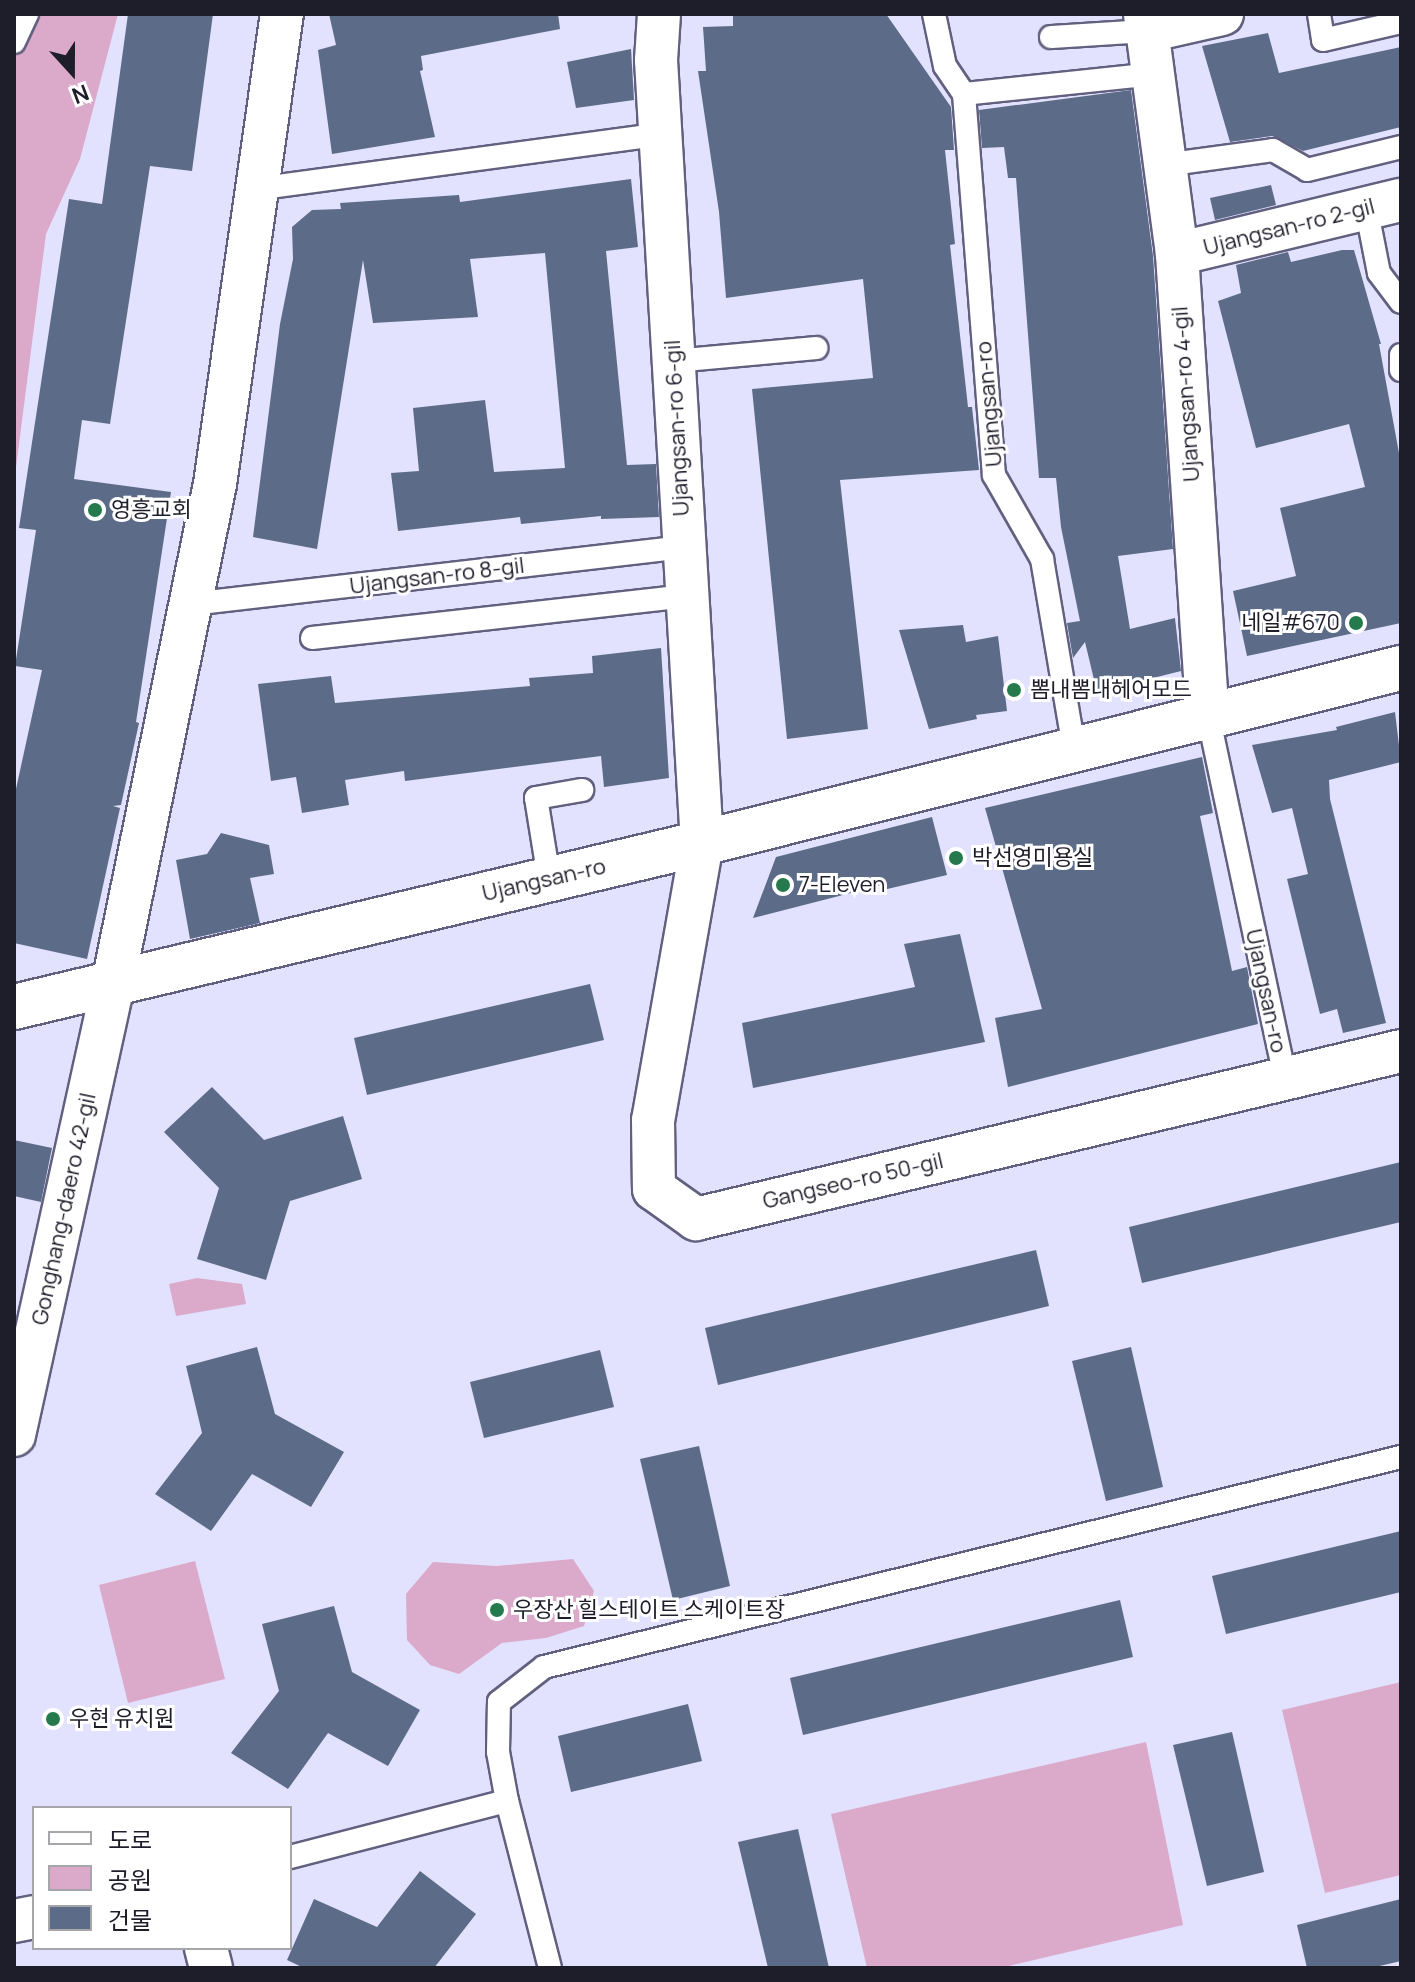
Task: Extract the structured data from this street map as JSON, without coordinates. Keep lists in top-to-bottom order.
{
  "streets": {
    "street": [
      "Ujangsan-ro 2-gil",
      "Ujangsan-ro 4-gil",
      "Ujangsan-ro",
      "Ujangsan-ro 6-gil",
      "Gangseo-ro 50-gil",
      "Gonghang-daero 42-gil"
    ],
    "lane": ["Ujangsan-ro 8-gil"]
  },
  "crossings": [
    ["Ujangsan-ro 2-gil", "Ujangsan-ro 4-gil"],
    ["Ujangsan-ro 4-gil", "Ujangsan-ro"],
    ["Ujangsan-ro", "Ujangsan-ro 6-gil"],
    ["Ujangsan-ro", "Gangseo-ro 50-gil"],
    ["Ujangsan-ro", "Gonghang-daero 42-gil"],
    ["Ujangsan-ro 6-gil", "Ujangsan-ro 8-gil"],
    ["Ujangsan-ro 6-gil", "Gangseo-ro 50-gil"]
  ],
  "places": [
    "영흥교회",
    "네일#670",
    "뽐내뽐내헤어모드",
    "박선영미용실",
    "7-Eleven",
    "우장산 힐스테이트 스케이트장",
    "우현 유치원"
  ],
  "legend": ["도로", "공원", "건물"],
  "north": "bottom"
}
